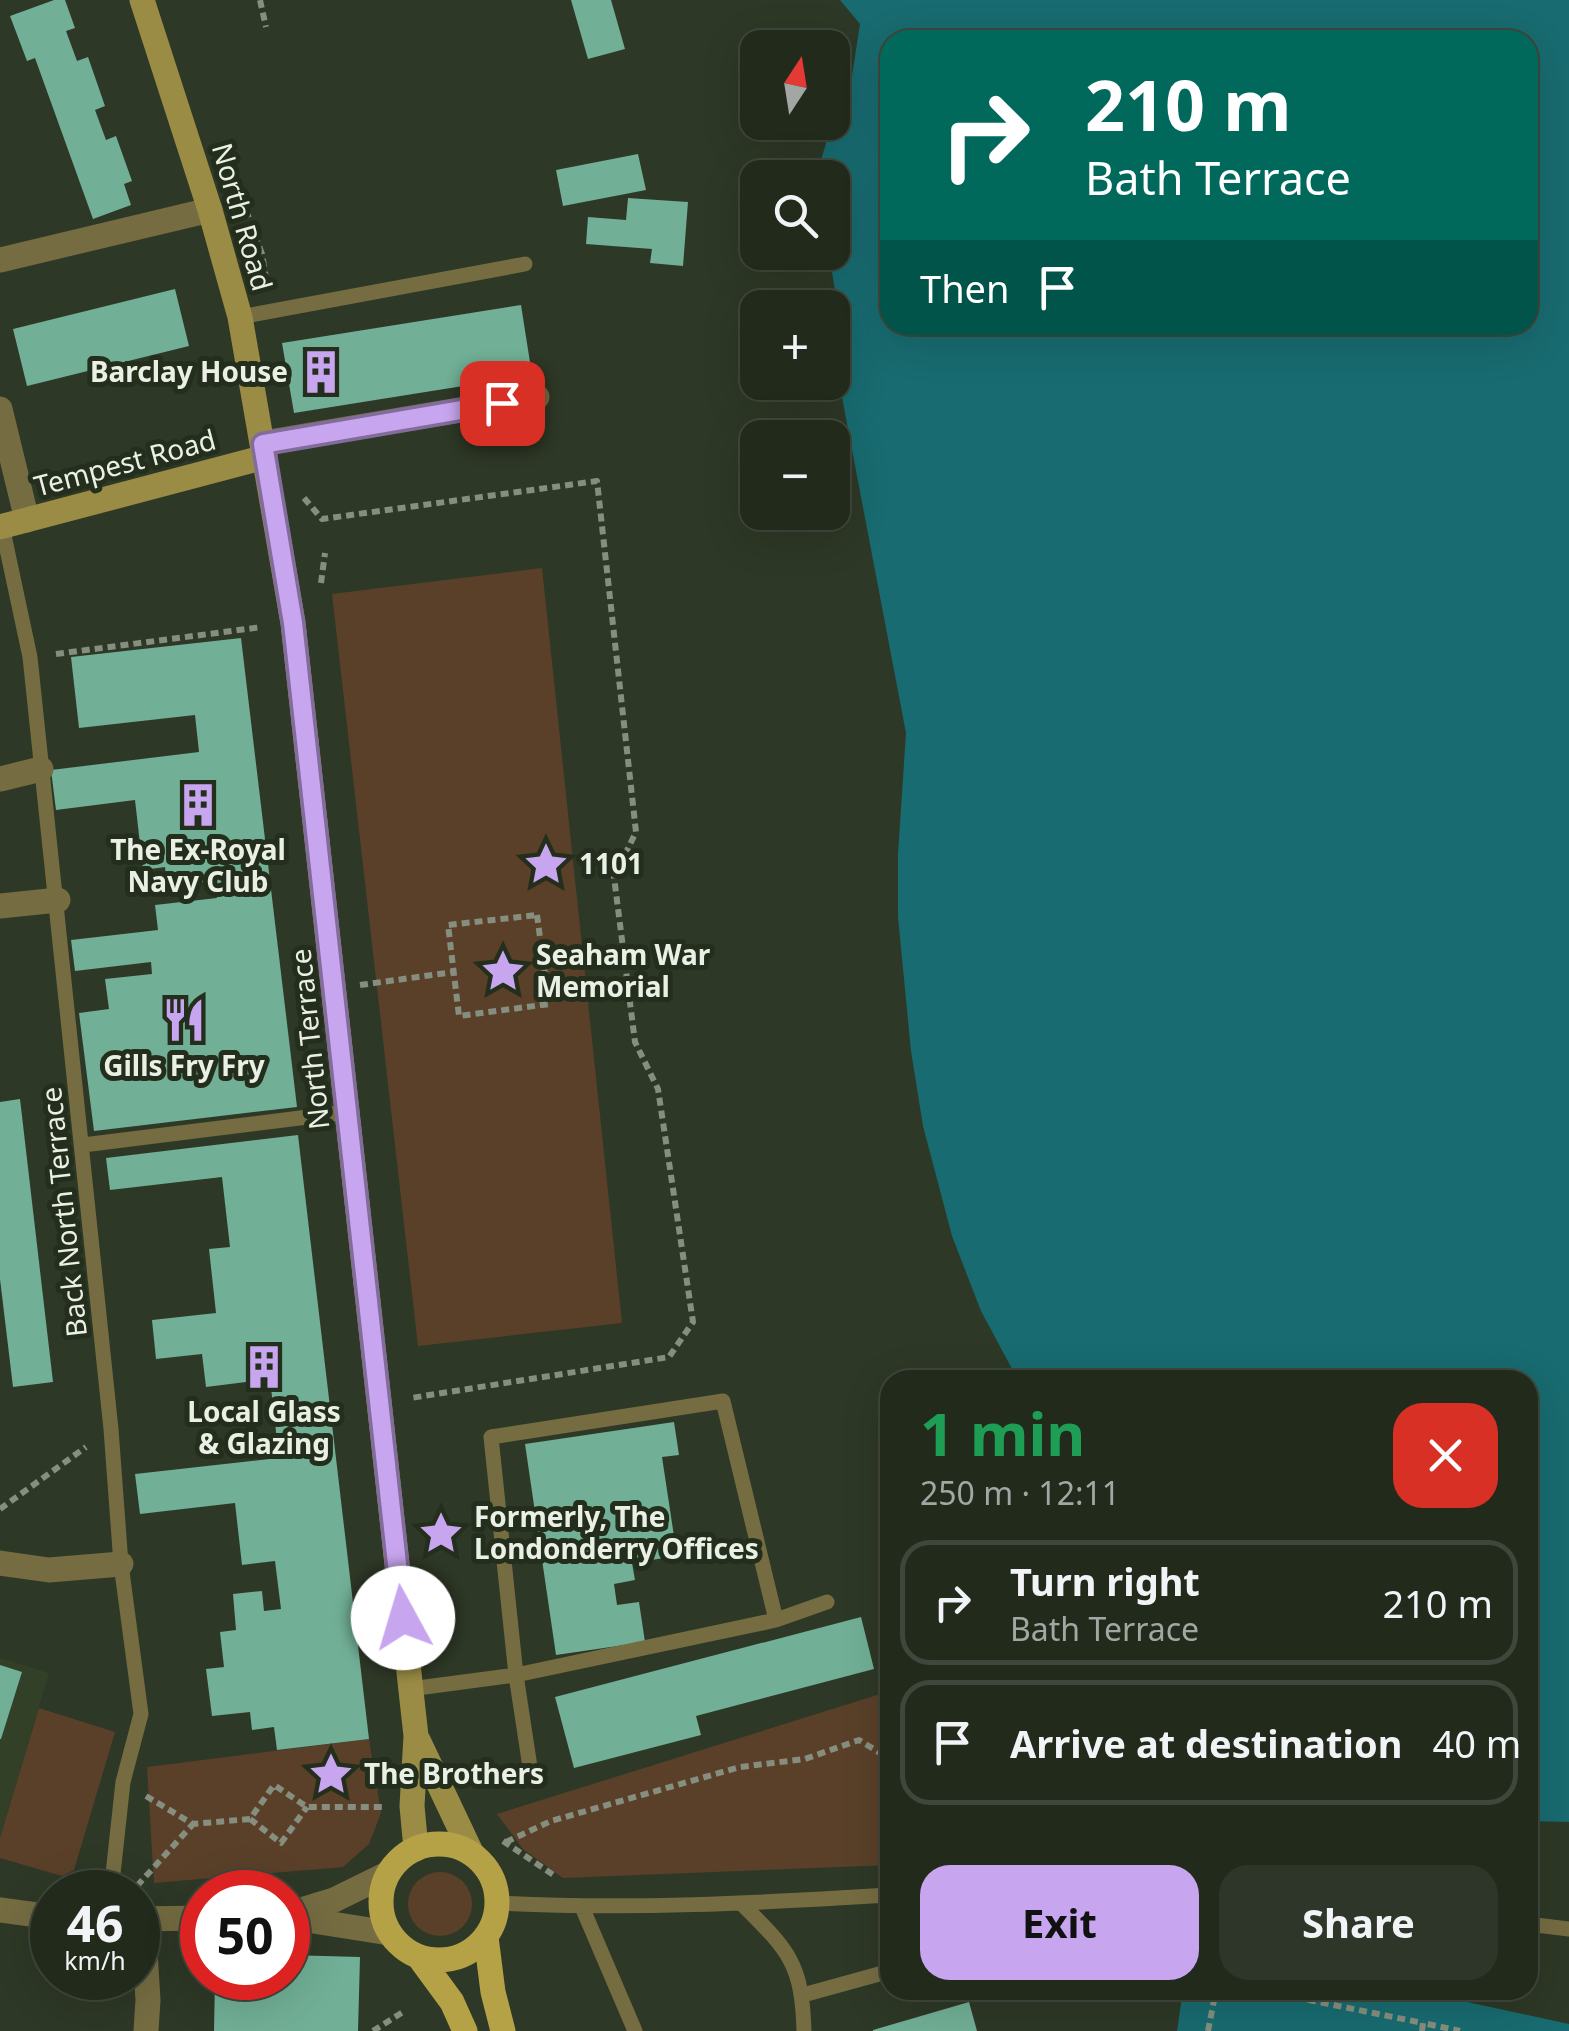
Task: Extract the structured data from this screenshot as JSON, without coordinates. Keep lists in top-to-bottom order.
{
  "streets": {
    "main road": ["North Road", "Tempest Road", "North Terrace"],
    "lane": ["Back North Terrace"]
  },
  "crossings": [
    ["North Road", "Tempest Road"],
    ["North Road", "North Terrace"],
    ["Tempest Road", "North Terrace"],
    ["Tempest Road", "Back North Terrace"]
  ],
  "places": {
    "building": ["Barclay House", "The Ex-Royal Navy Club", "Local Glass & Glazing"],
    "place": [
      "1101",
      "Seaham War Memorial",
      "Formerly, The Londonderry Offices",
      "The Brothers"
    ],
    "restaurant": ["Gills Fry Fry"]
  },
  "north": "top",
  "page": {
    "map_buttons": ["+", "−"],
    "turn": ["210 m", "Bath Terrace"],
    "then": "Then",
    "heading": ["1 min", "250 m · 12:11"],
    "list": [
      {
        "name": "Turn right",
        "note": "Bath Terrace",
        "value": "210 m"
      },
      {
        "name": "Arrive at destination",
        "value": "40 m"
      }
    ],
    "buttons": ["Exit", "Share"],
    "speed": "46 km/h",
    "limit": "50"
  }
}
